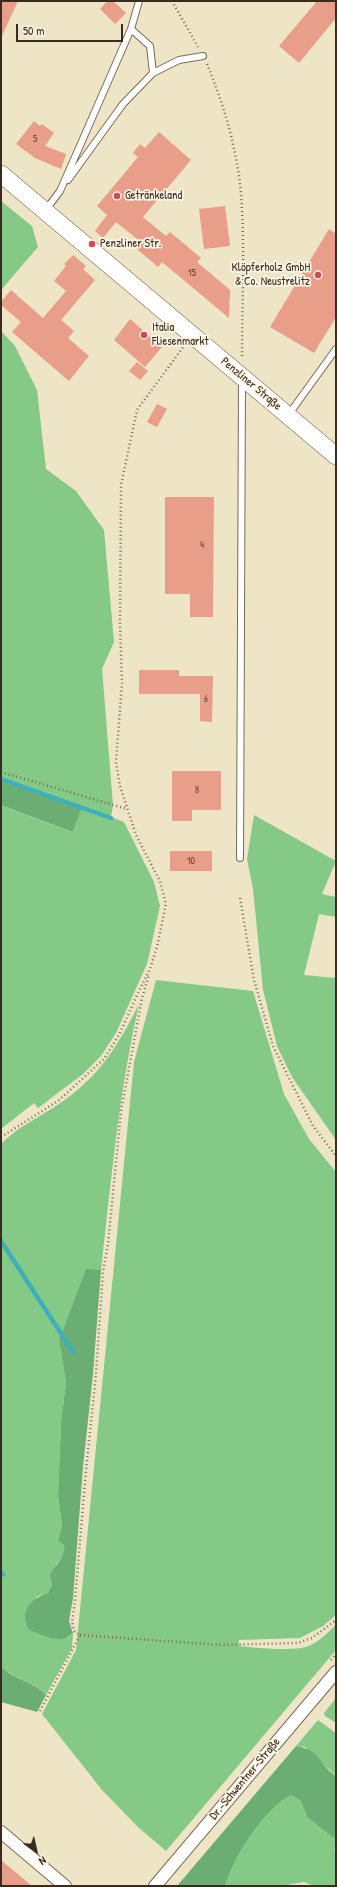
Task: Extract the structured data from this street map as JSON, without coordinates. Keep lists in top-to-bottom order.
{
  "streets": {
    "main road": ["Penzliner Straße"],
    "street": ["Dr.-Schwentner-Straße"]
  },
  "places": [
    "Getränkeland",
    "Penzliner Str.",
    "Klöpferholz GmbH & Co. Neustrelitz",
    "Italia Fliesenmarkt"
  ],
  "house_numbers": [
    "5",
    "15",
    "4",
    "6",
    "8",
    "10"
  ],
  "scale_bar": "50 m",
  "north": "bottom right"
}
